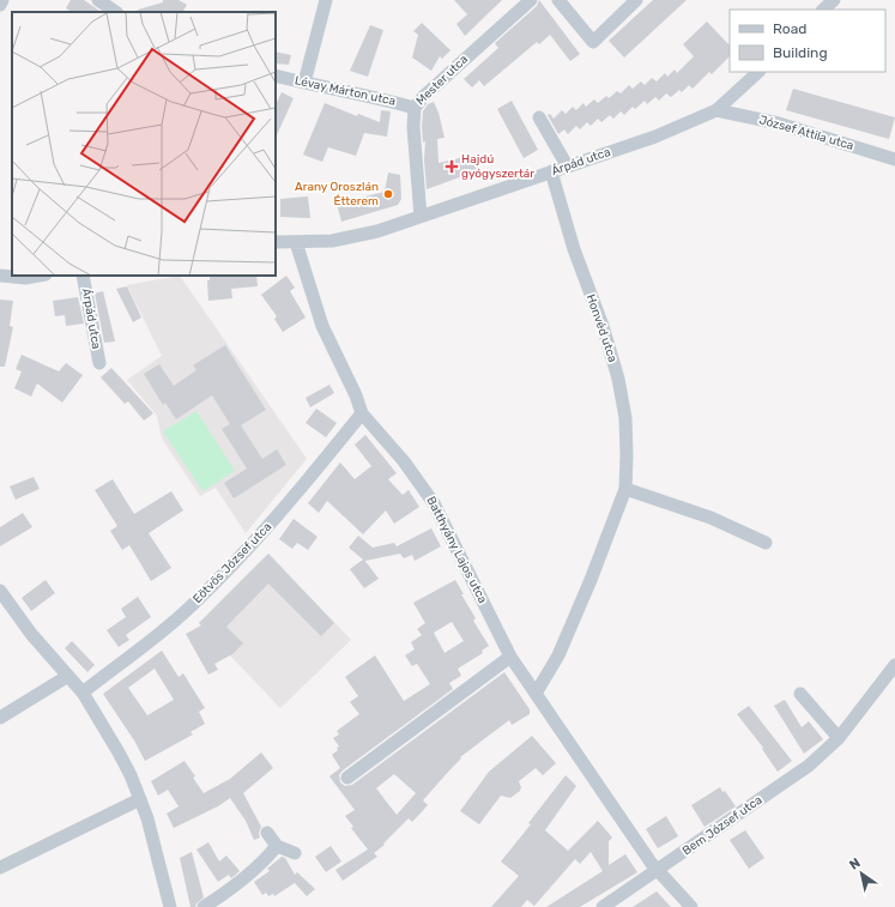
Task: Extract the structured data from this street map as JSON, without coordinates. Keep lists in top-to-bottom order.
{
  "streets": {
    "street": [
      "Mester utca",
      "Lévay Márton utca",
      "József Attila utca",
      "Árpád utca",
      "Honvéd utca",
      "Batthyány Lajos utca",
      "Eötvös József utca",
      "Bem József utca"
    ]
  },
  "crossings": [
    ["Mester utca", "Lévay Márton utca"],
    ["Mester utca", "Árpád utca"],
    ["József Attila utca", "Árpád utca"],
    ["Árpád utca", "Honvéd utca"],
    ["Árpád utca", "Batthyány Lajos utca"],
    ["Honvéd utca", "Batthyány Lajos utca"],
    ["Batthyány Lajos utca", "Eötvös József utca"],
    ["Batthyány Lajos utca", "Bem József utca"]
  ],
  "places": {
    "health": ["Hajdú gyógyszertár"],
    "other": ["Arany Oroszlán Étterem"]
  },
  "legend": ["Road", "Building"],
  "north": "top left"
}
